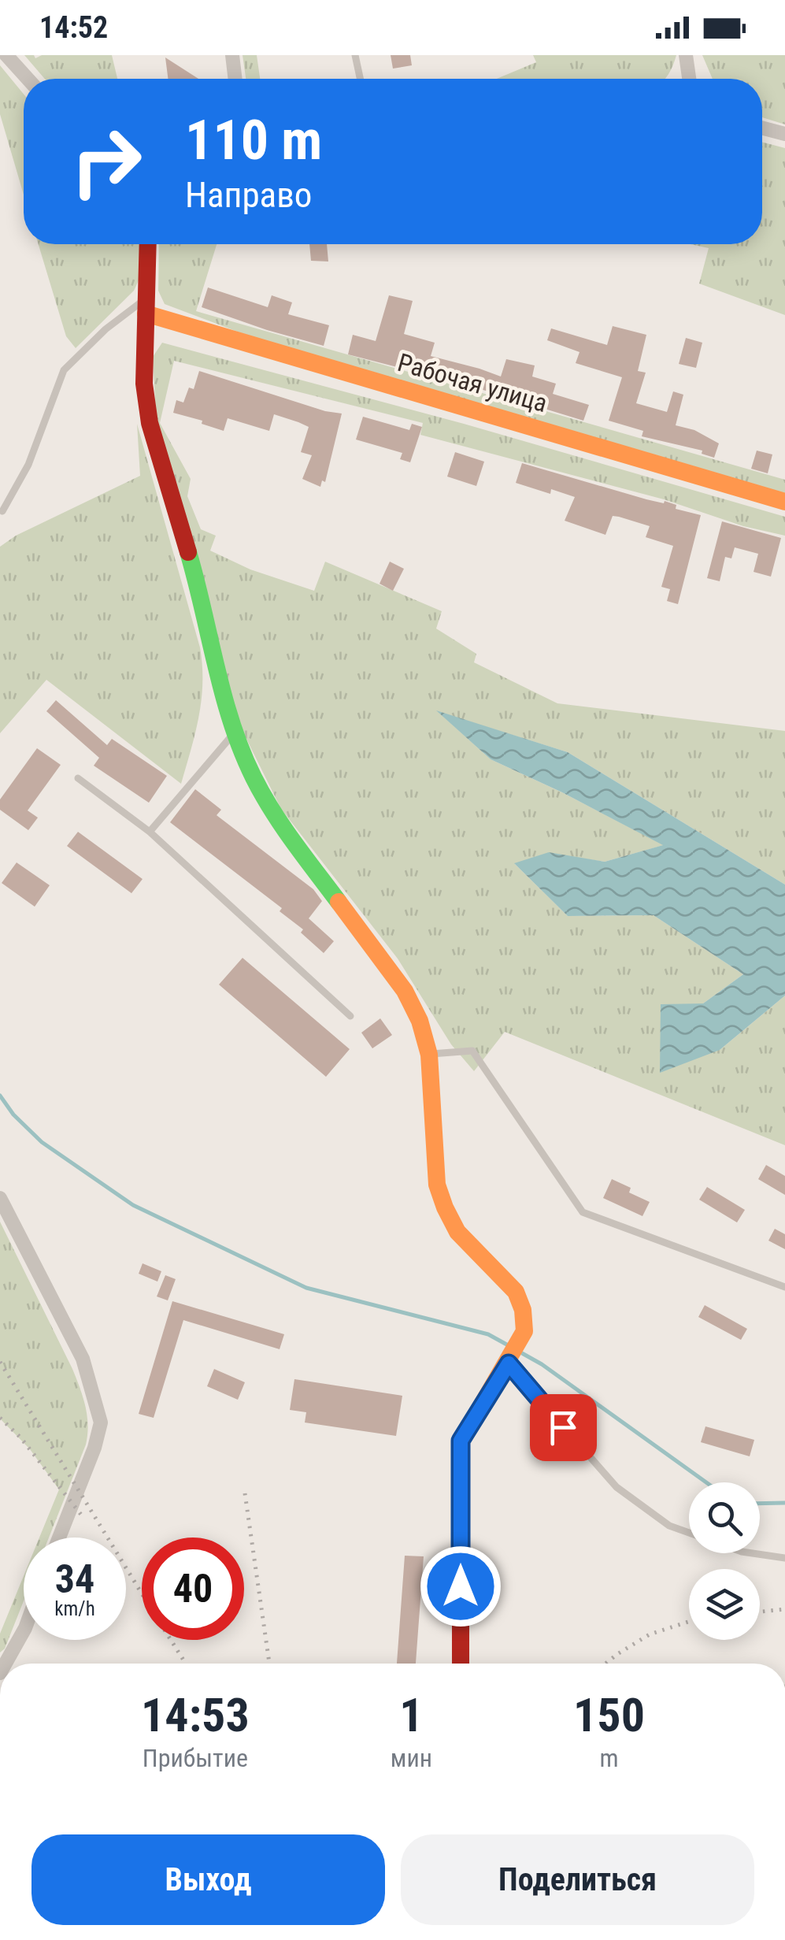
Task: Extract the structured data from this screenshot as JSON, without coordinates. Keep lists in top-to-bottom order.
{
  "streets": {
    "street": ["Рабочая улица"]
  },
  "page": {
    "status": "14:52",
    "turn": ["110 m", "Направо"],
    "speed": "34 km/h",
    "limit": "40",
    "eta": [
      "14:53",
      "Прибытие",
      "1",
      "мин",
      "150",
      "m"
    ],
    "buttons": ["Выход", "Поделиться"]
  }
}
